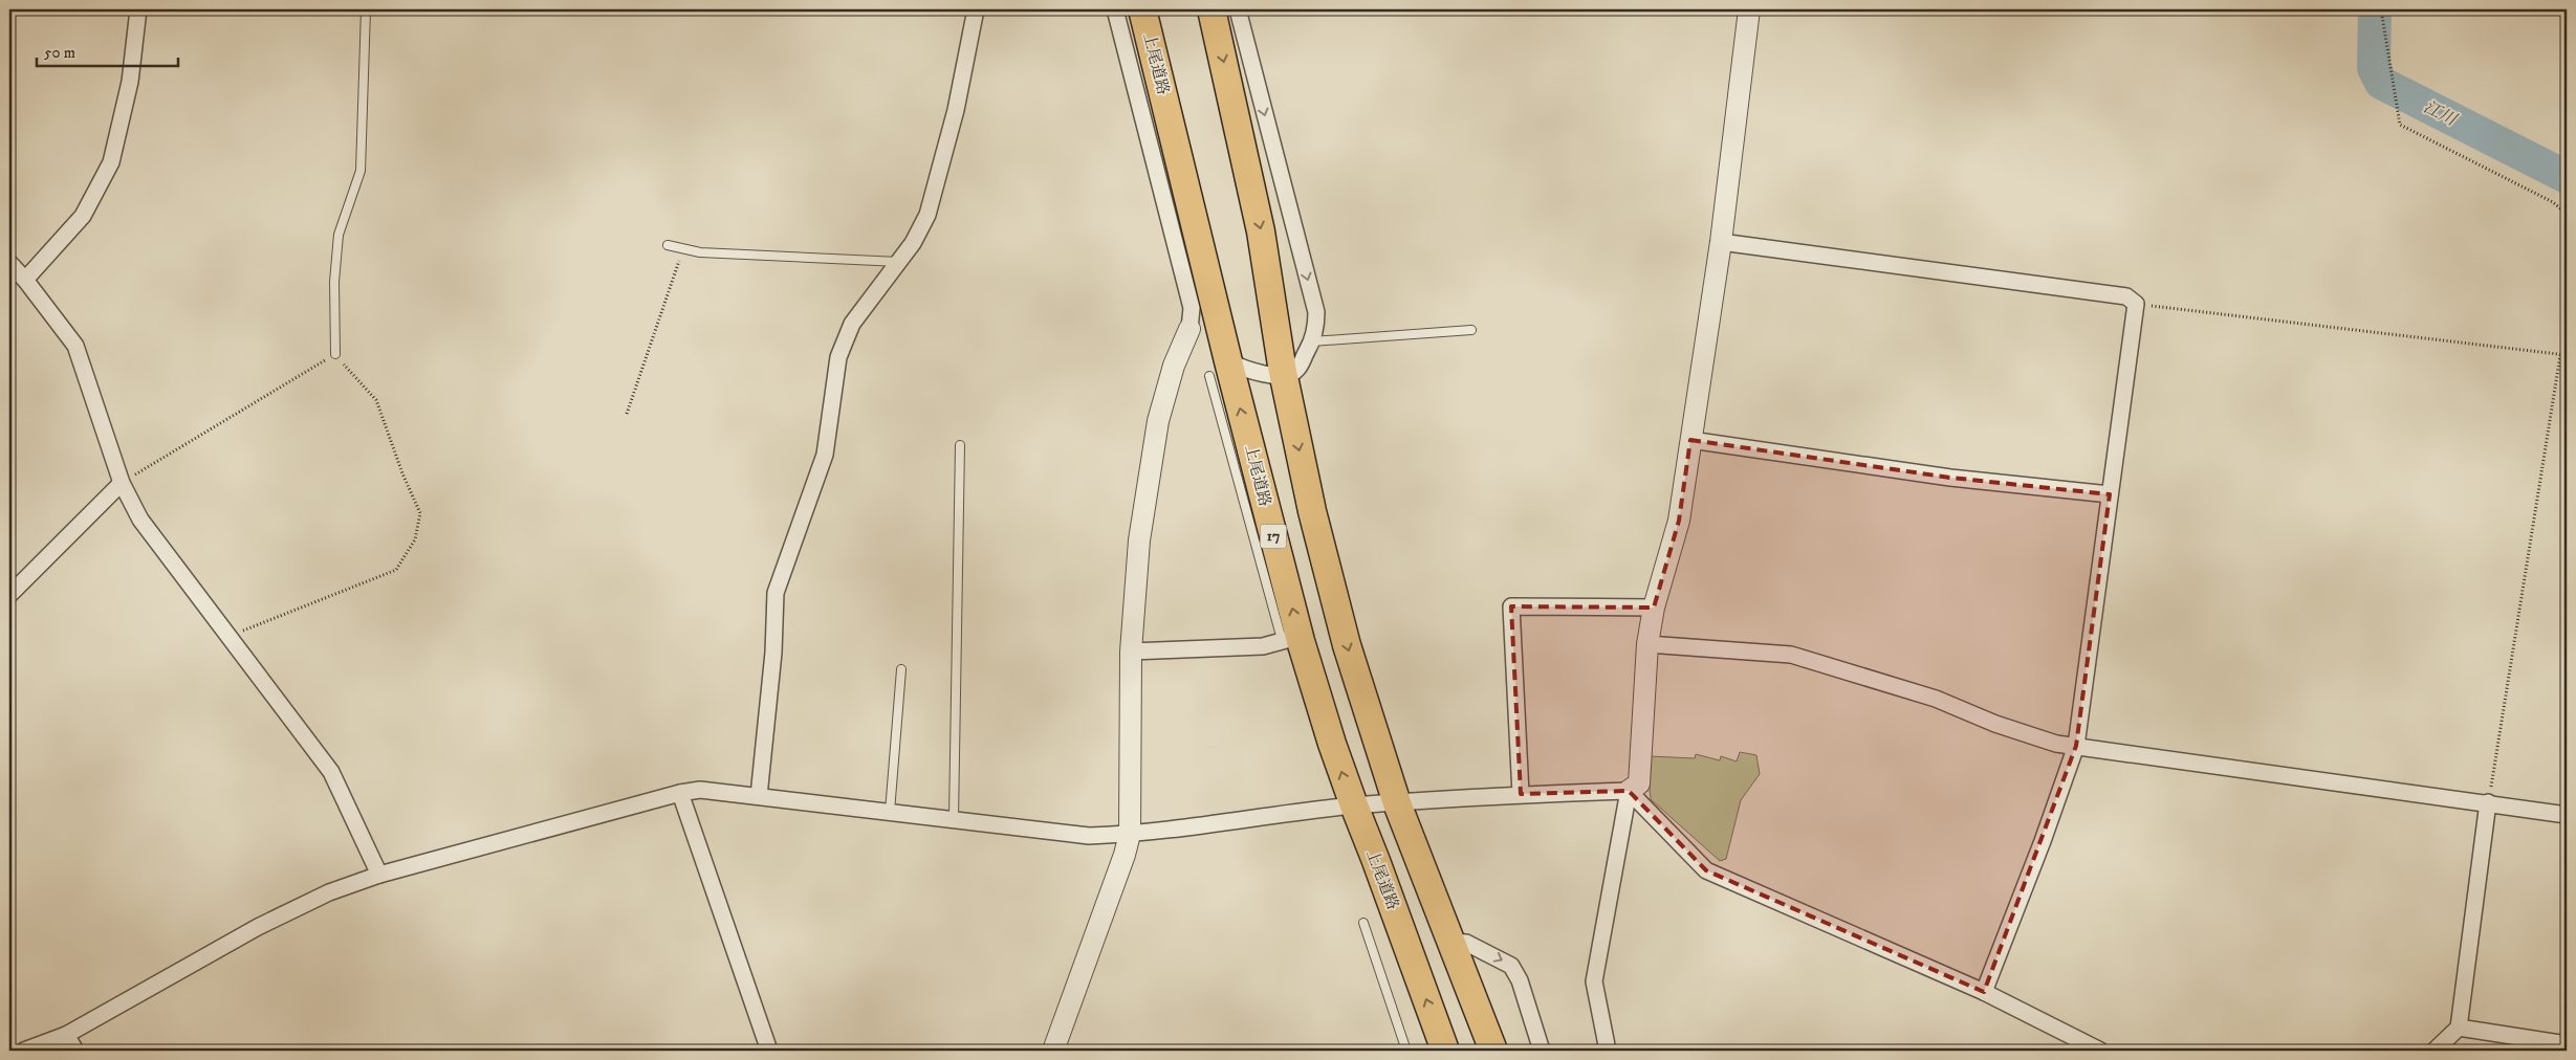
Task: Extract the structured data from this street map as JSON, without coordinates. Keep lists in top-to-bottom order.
{
  "streets": {
    "highway": ["上尾道路", "17"]
  },
  "water": ["江川"],
  "scale_bar": "50 m"
}
